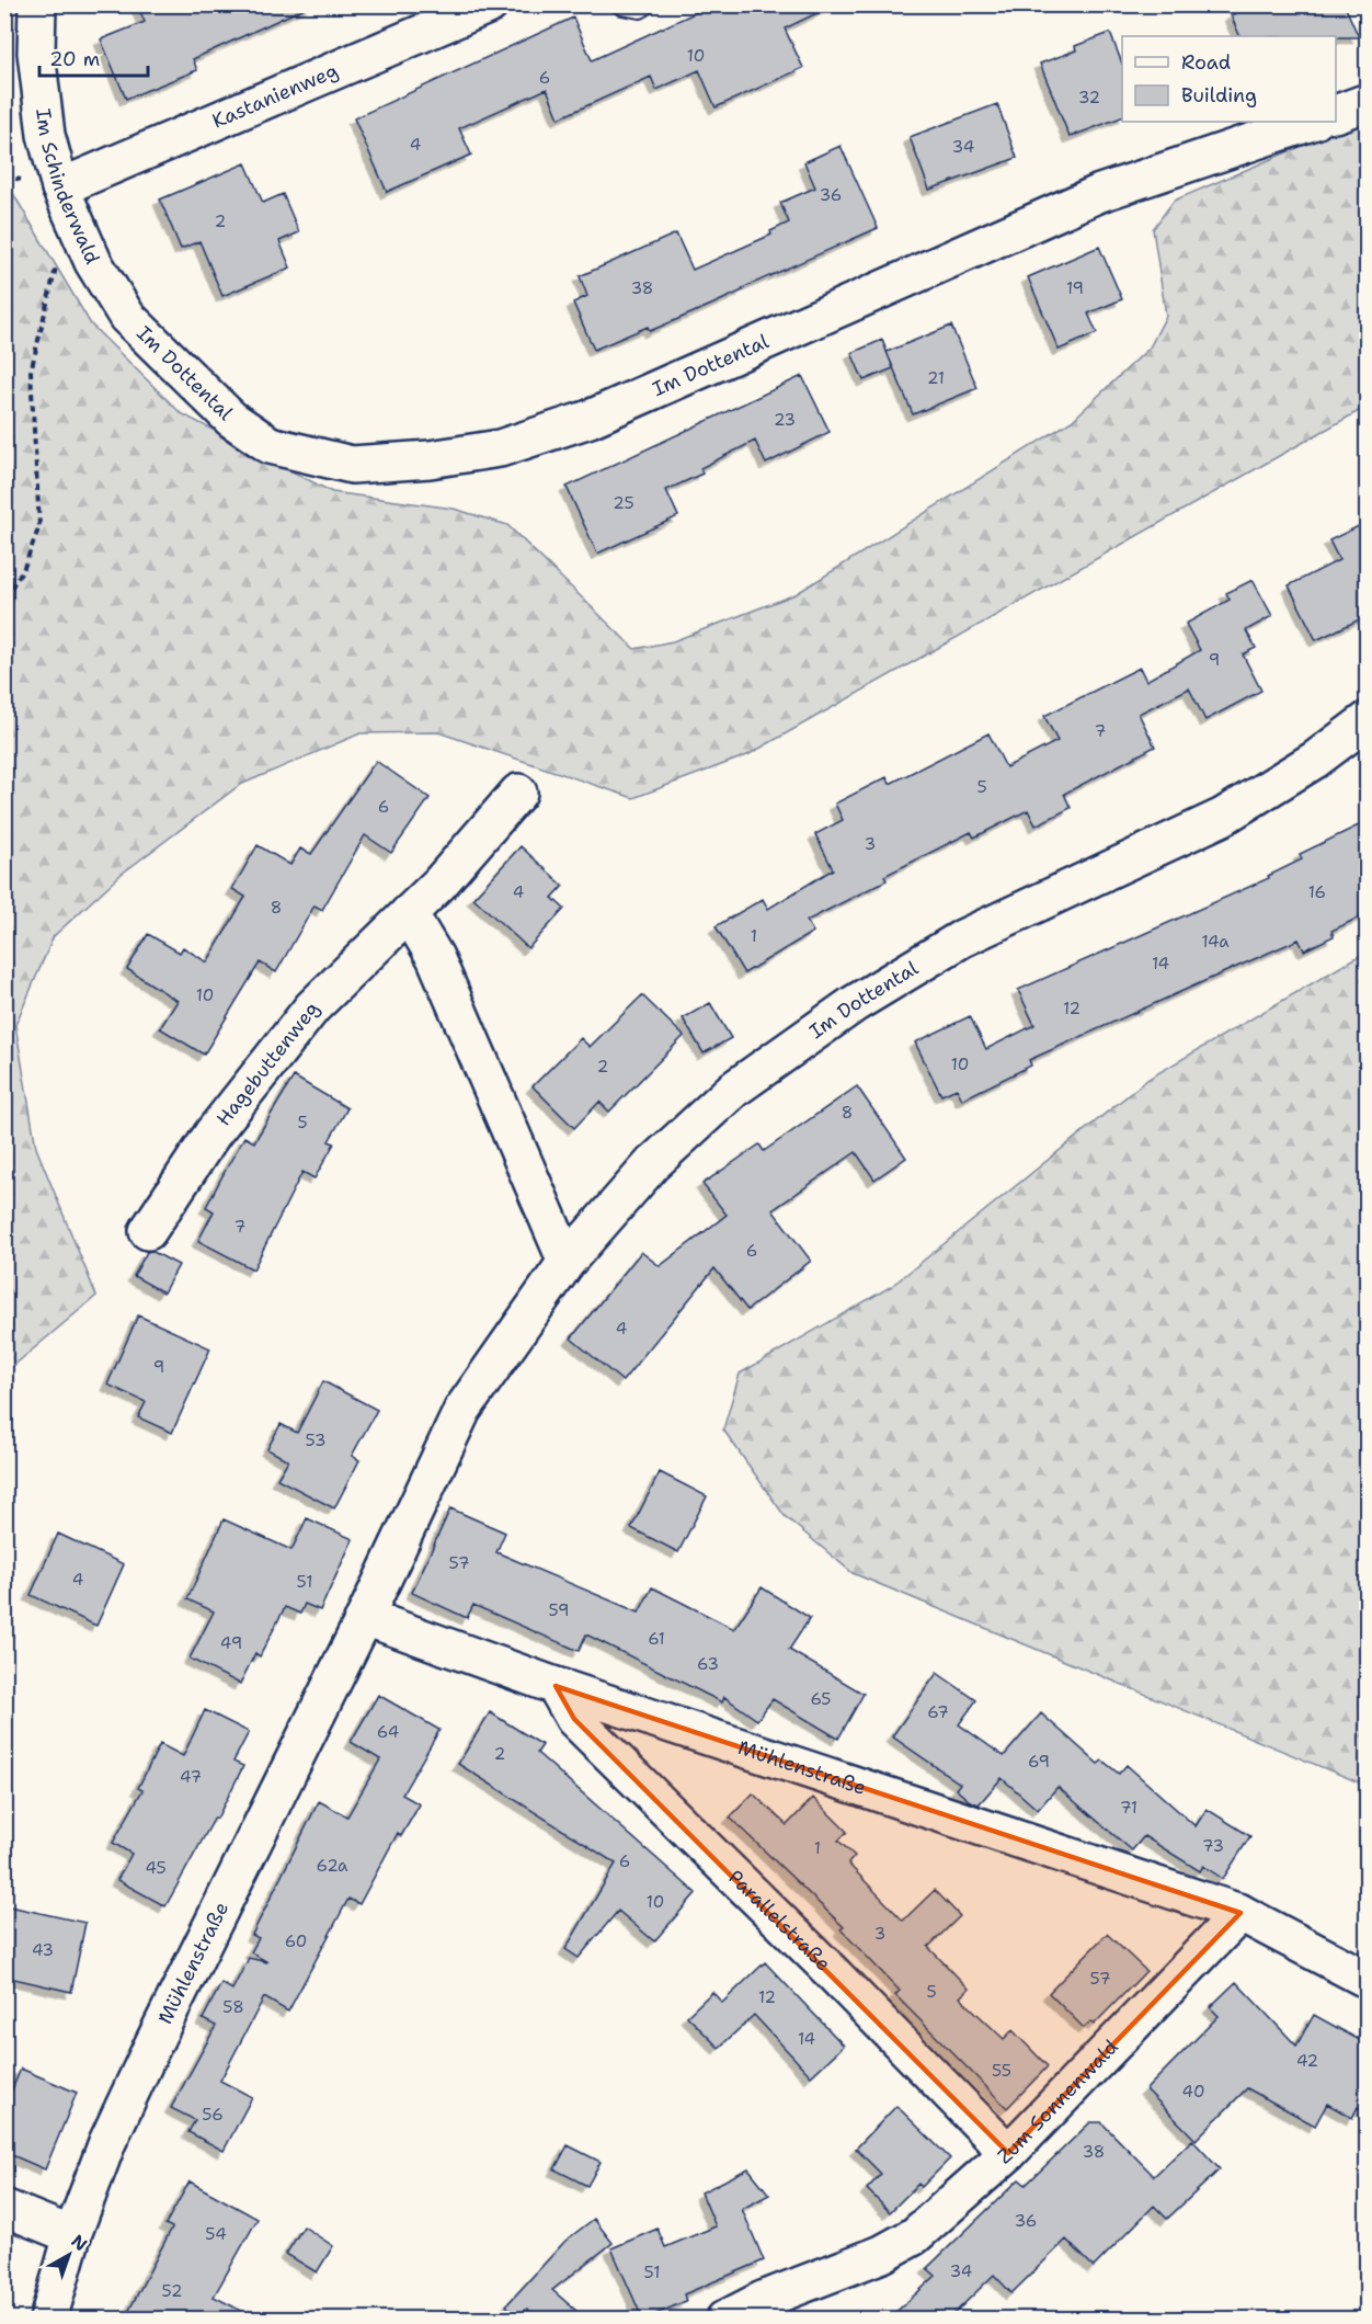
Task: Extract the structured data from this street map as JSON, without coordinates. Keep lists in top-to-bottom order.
{
  "streets": {
    "street": [
      "Kastanienweg",
      "Im Schinderwald",
      "Im Dottental",
      "Hagebuttenweg",
      "Mühlenstraße",
      "Parallelstraße",
      "Zum Sonnenwald"
    ]
  },
  "crossings": [
    ["Kastanienweg", "Im Schinderwald"],
    ["Im Schinderwald", "Im Dottental"],
    ["Im Dottental", "Mühlenstraße"],
    ["Mühlenstraße", "Parallelstraße"],
    ["Mühlenstraße", "Zum Sonnenwald"],
    ["Parallelstraße", "Zum Sonnenwald"]
  ],
  "house_numbers": [
    "10",
    "6",
    "32",
    "4",
    "34",
    "36",
    "2",
    "38",
    "19",
    "21",
    "23",
    "25",
    "9",
    "7",
    "5",
    "6",
    "3",
    "4",
    "16",
    "8",
    "1",
    "14a",
    "14",
    "10",
    "12",
    "10",
    "2",
    "8",
    "5",
    "7",
    "6",
    "4",
    "9",
    "53",
    "57",
    "4",
    "51",
    "59",
    "61",
    "49",
    "63",
    "65",
    "67",
    "64",
    "2",
    "69",
    "47",
    "71",
    "73",
    "1",
    "6",
    "62a",
    "45",
    "10",
    "3",
    "60",
    "43",
    "57",
    "5",
    "12",
    "58",
    "14",
    "42",
    "55",
    "40",
    "56",
    "38",
    "36",
    "54",
    "34",
    "51",
    "52"
  ],
  "legend": ["Road", "Building"],
  "scale_bar": "20 m",
  "north": "top right"
}
